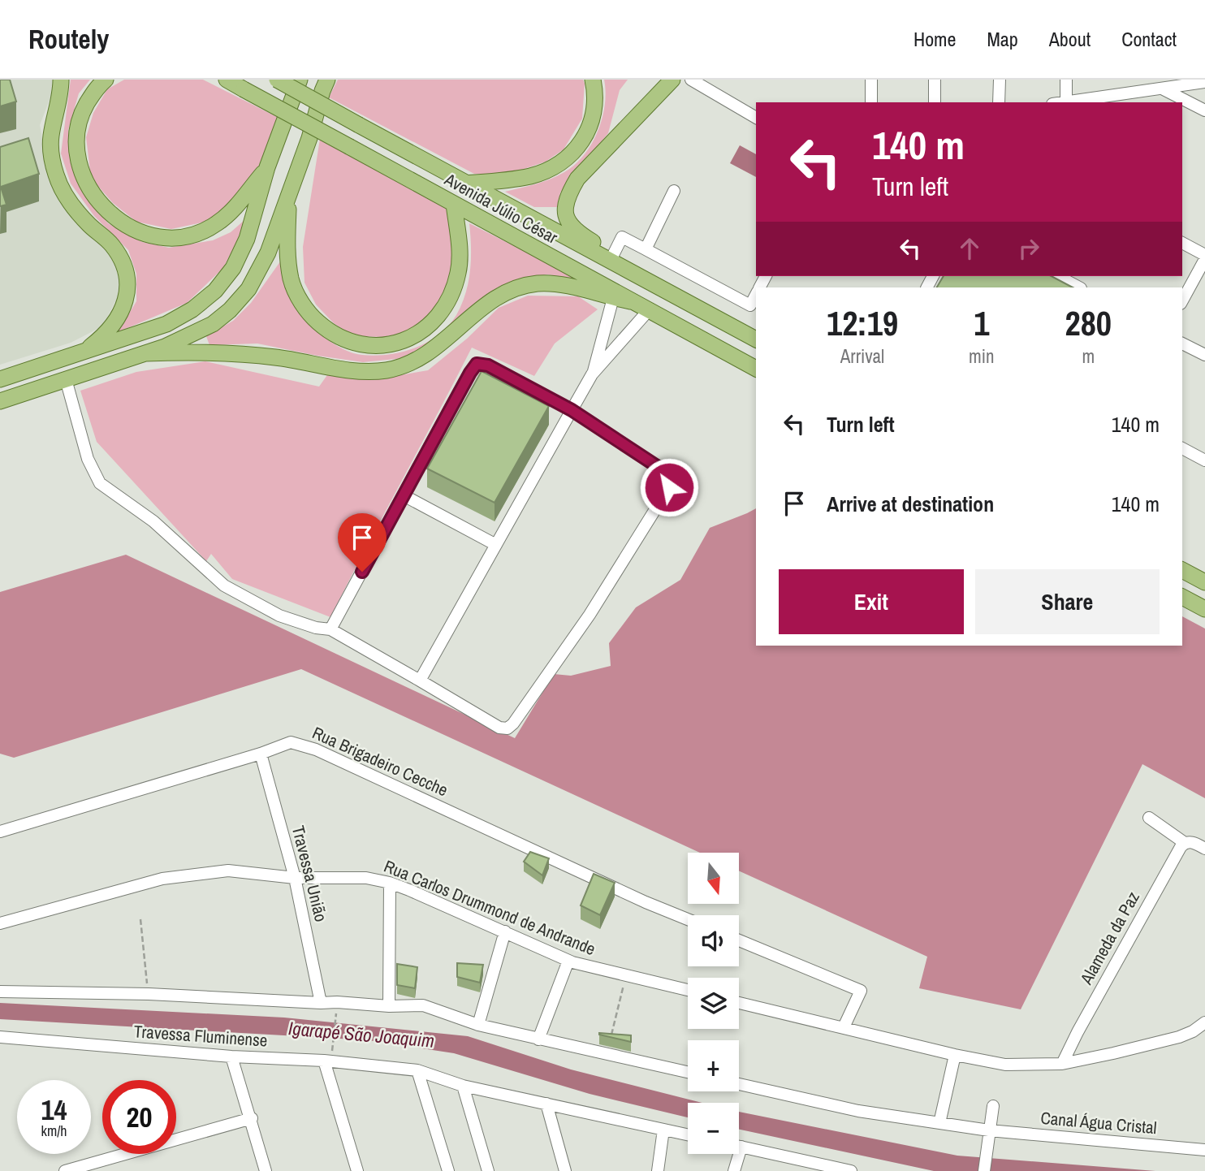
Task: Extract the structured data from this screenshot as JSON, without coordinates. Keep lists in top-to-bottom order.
{
  "streets": {
    "main road": ["Avenida Júlio César"],
    "street": [
      "Rua Brigadeiro Cecche",
      "Travessa União",
      "Rua Carlos Drummond de Andrande",
      "Alameda da Paz",
      "Travessa Fluminense",
      "Canal Água Cristal"
    ]
  },
  "crossings": [
    ["Rua Brigadeiro Cecche", "Travessa União"],
    ["Travessa União", "Rua Carlos Drummond de Andrande"]
  ],
  "water": ["Igarapé São Joaquim"],
  "north": "bottom",
  "page": {
    "header": "Routely",
    "nav": [
      "Home",
      "Map",
      "About",
      "Contact"
    ],
    "turn": ["140 m", "Turn left"],
    "eta": [
      "12:19",
      "Arrival",
      "1",
      "min",
      "280",
      "m"
    ],
    "list": [
      {
        "name": "Turn left",
        "value": "140 m"
      },
      {
        "name": "Arrive at destination",
        "value": "140 m"
      }
    ],
    "buttons": ["Exit", "Share"],
    "map_buttons": ["+", "−"],
    "speed": "14 km/h",
    "limit": "20"
  }
}
